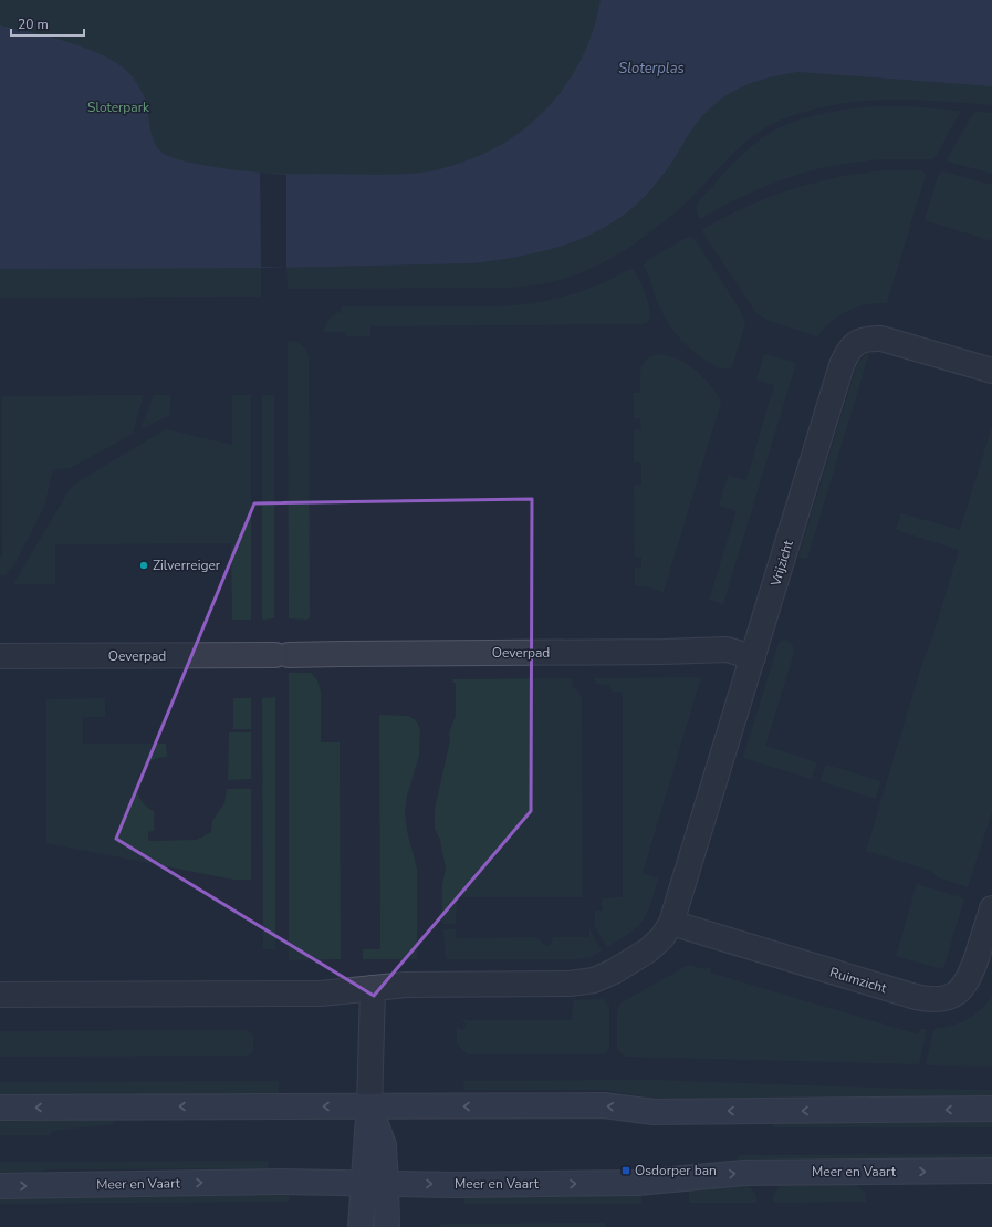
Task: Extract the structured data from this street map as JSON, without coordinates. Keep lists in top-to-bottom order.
{
  "streets": {
    "main road": ["Meer en Vaart"],
    "street": ["Vrijzicht", "Oeverpad", "Ruimzicht"]
  },
  "crossings": [
    ["Vrijzicht", "Oeverpad"],
    ["Vrijzicht", "Ruimzicht"]
  ],
  "water": ["Sloterplas"],
  "parks": ["Sloterpark"],
  "places": {
    "other": ["Zilverreiger"],
    "transit": ["Osdorper ban"]
  },
  "scale_bar": "20 m"
}
